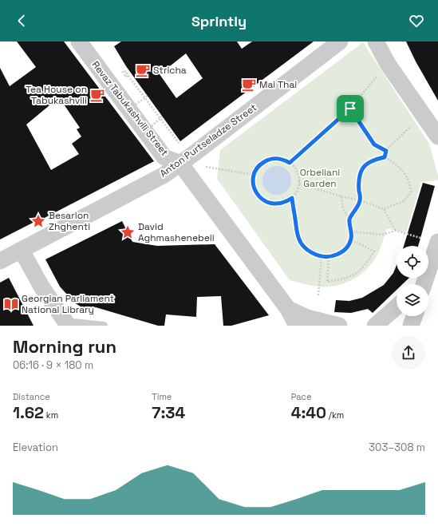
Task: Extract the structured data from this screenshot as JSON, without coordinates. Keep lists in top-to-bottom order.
{
  "streets": {
    "street": ["Revaz Tabukashvili Street", "Anton Purtseladze Street"]
  },
  "crossings": [
    ["Revaz Tabukashvili Street", "Anton Purtseladze Street"]
  ],
  "parks": ["Orbeliani Garden"],
  "places": {
    "cafe": ["Stricha", "Mai Thai", "Tea House on Tabukashvili"],
    "place": ["Besarion Zhghenti", "David Aghmashenebeli"],
    "library": ["Georgian Parliament National Library"]
  },
  "page": {
    "header": "Sprintly",
    "heading": ["Morning run", "06:16 · 9 × 180 m"],
    "stats": [
      ["Distance", "1.62 km"],
      ["Time", "7:34"],
      ["Pace", "4:40 /km"]
    ],
    "chart": ["Elevation", "303–308 m"]
  }
}
